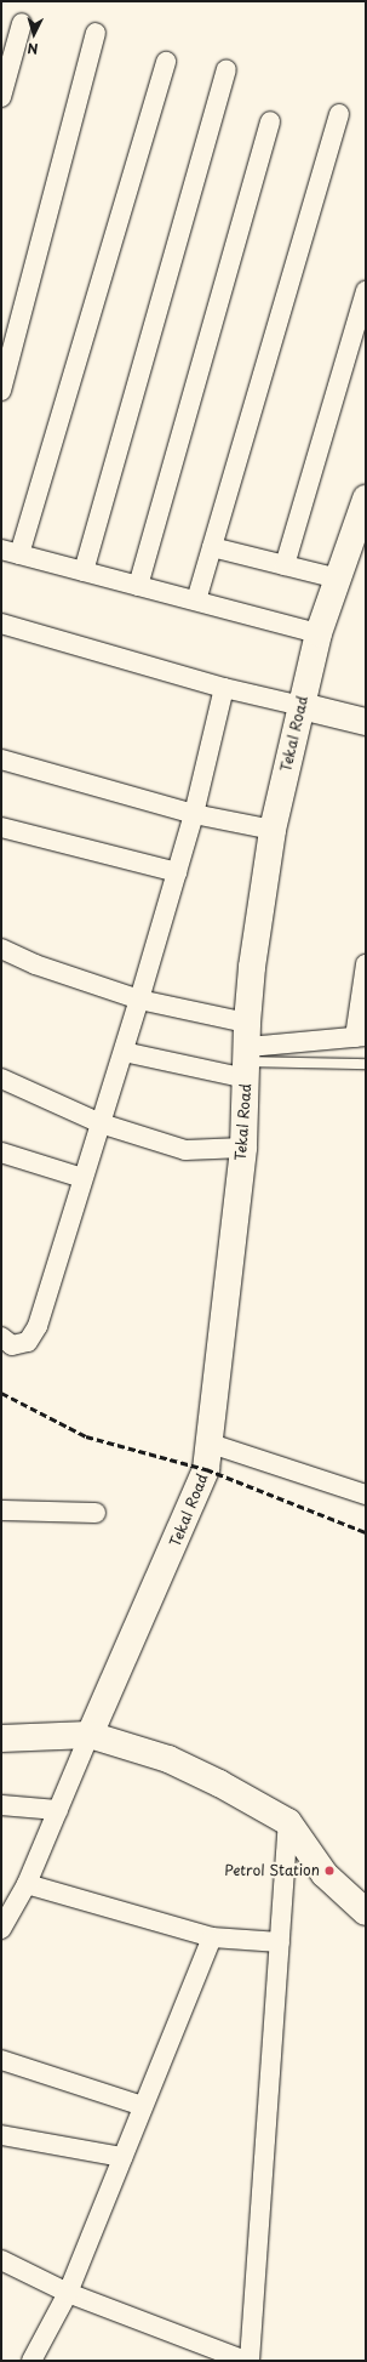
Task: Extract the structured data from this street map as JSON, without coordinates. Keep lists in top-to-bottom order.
{
  "streets": {
    "main road": ["Tekal Road"]
  },
  "places": ["Petrol Station"],
  "north": "bottom"
}
